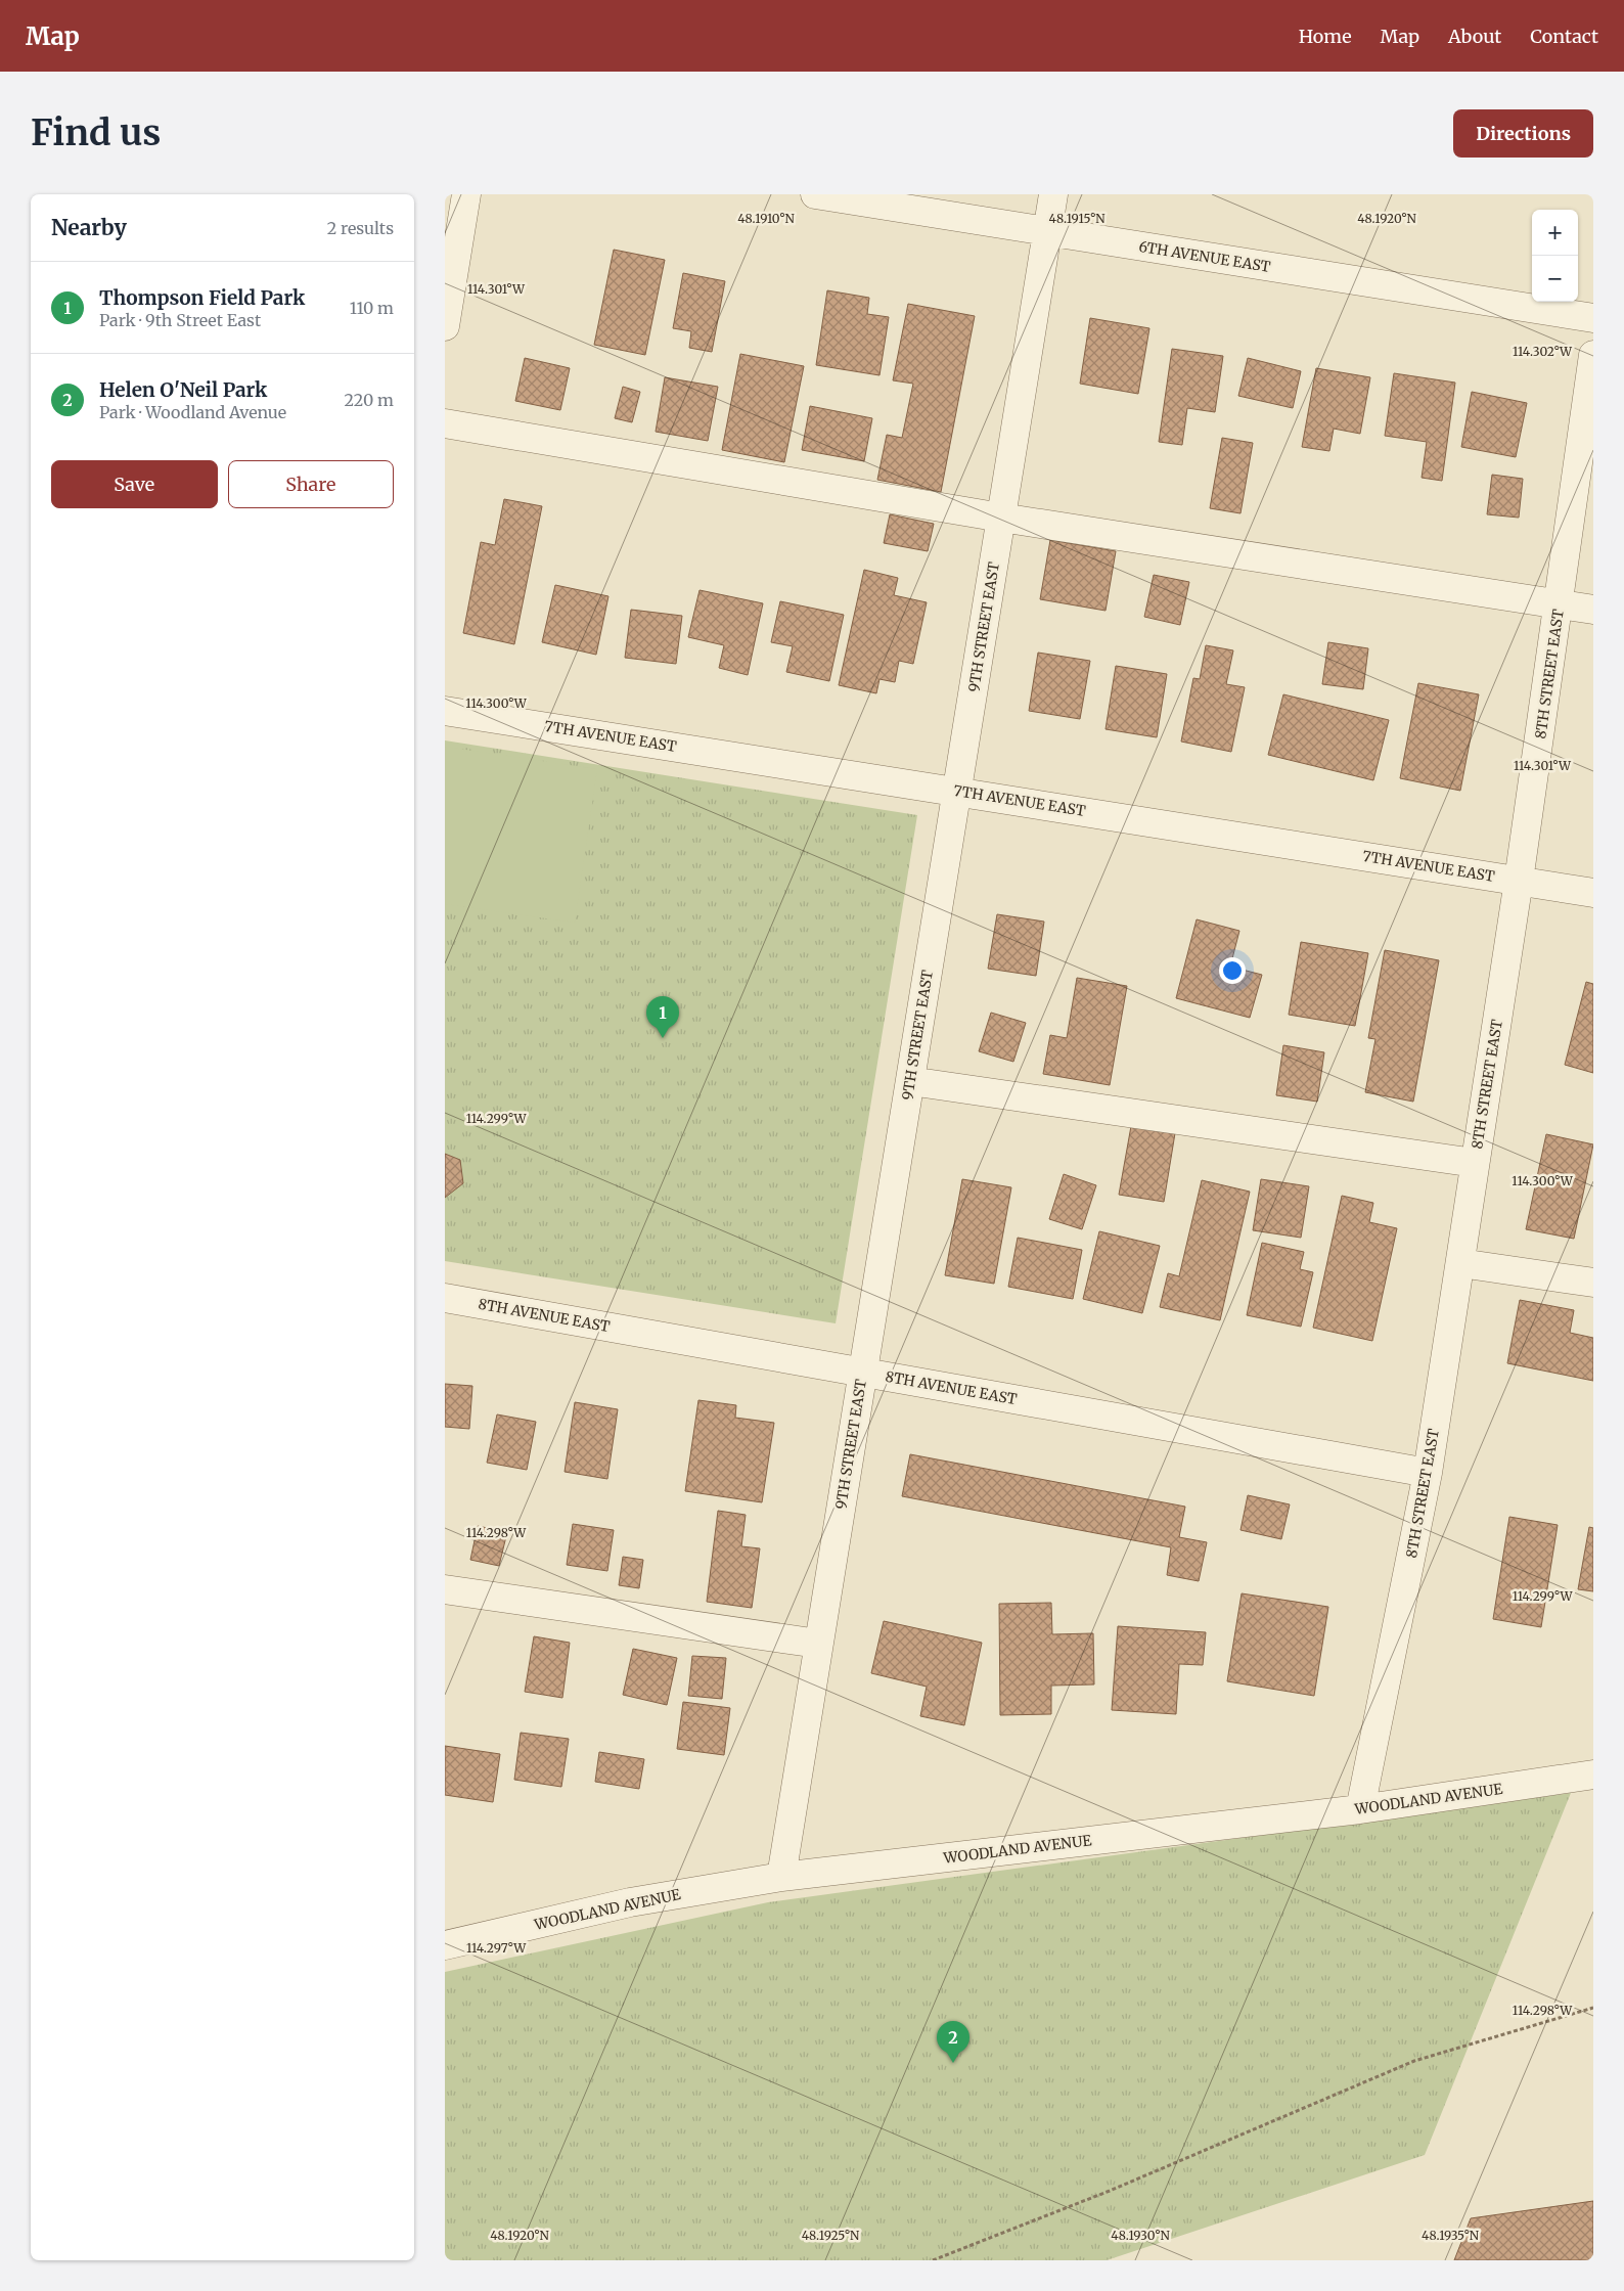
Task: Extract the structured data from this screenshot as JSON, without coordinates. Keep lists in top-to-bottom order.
{
  "streets": {
    "street": [
      "6TH AVENUE EAST",
      "9TH STREET EAST",
      "8TH STREET EAST",
      "7TH AVENUE EAST",
      "8TH AVENUE EAST",
      "WOODLAND AVENUE"
    ]
  },
  "crossings": [
    ["6TH AVENUE EAST", "9TH STREET EAST"],
    ["9TH STREET EAST", "7TH AVENUE EAST"],
    ["9TH STREET EAST", "8TH AVENUE EAST"],
    ["9TH STREET EAST", "WOODLAND AVENUE"],
    ["8TH STREET EAST", "7TH AVENUE EAST"],
    ["8TH STREET EAST", "8TH AVENUE EAST"],
    ["8TH STREET EAST", "WOODLAND AVENUE"]
  ],
  "page": {
    "header": "Map",
    "nav": [
      "Home",
      "Map",
      "About",
      "Contact"
    ],
    "buttons": [
      "Directions",
      ["Save", "Share"]
    ],
    "title": "Find us",
    "heading": ["Nearby", "2 results"],
    "map_buttons": ["+", "−"],
    "list": [
      {
        "mark": "1",
        "name": "Thompson Field Park",
        "note": "Park · 9th Street East",
        "value": "110 m"
      },
      {
        "mark": "2",
        "name": "Helen O'Neil Park",
        "note": "Park · Woodland Avenue",
        "value": "220 m"
      }
    ],
    "pins": ["1", "2"]
  },
  "coordinates": [
    "48.1910°N",
    "48.1915°N",
    "48.1920°N",
    "114.301°W",
    "114.302°W",
    "114.300°W",
    "114.299°W",
    "114.298°W",
    "114.297°W",
    "48.1925°N",
    "48.1930°N",
    "48.1935°N"
  ]
}
